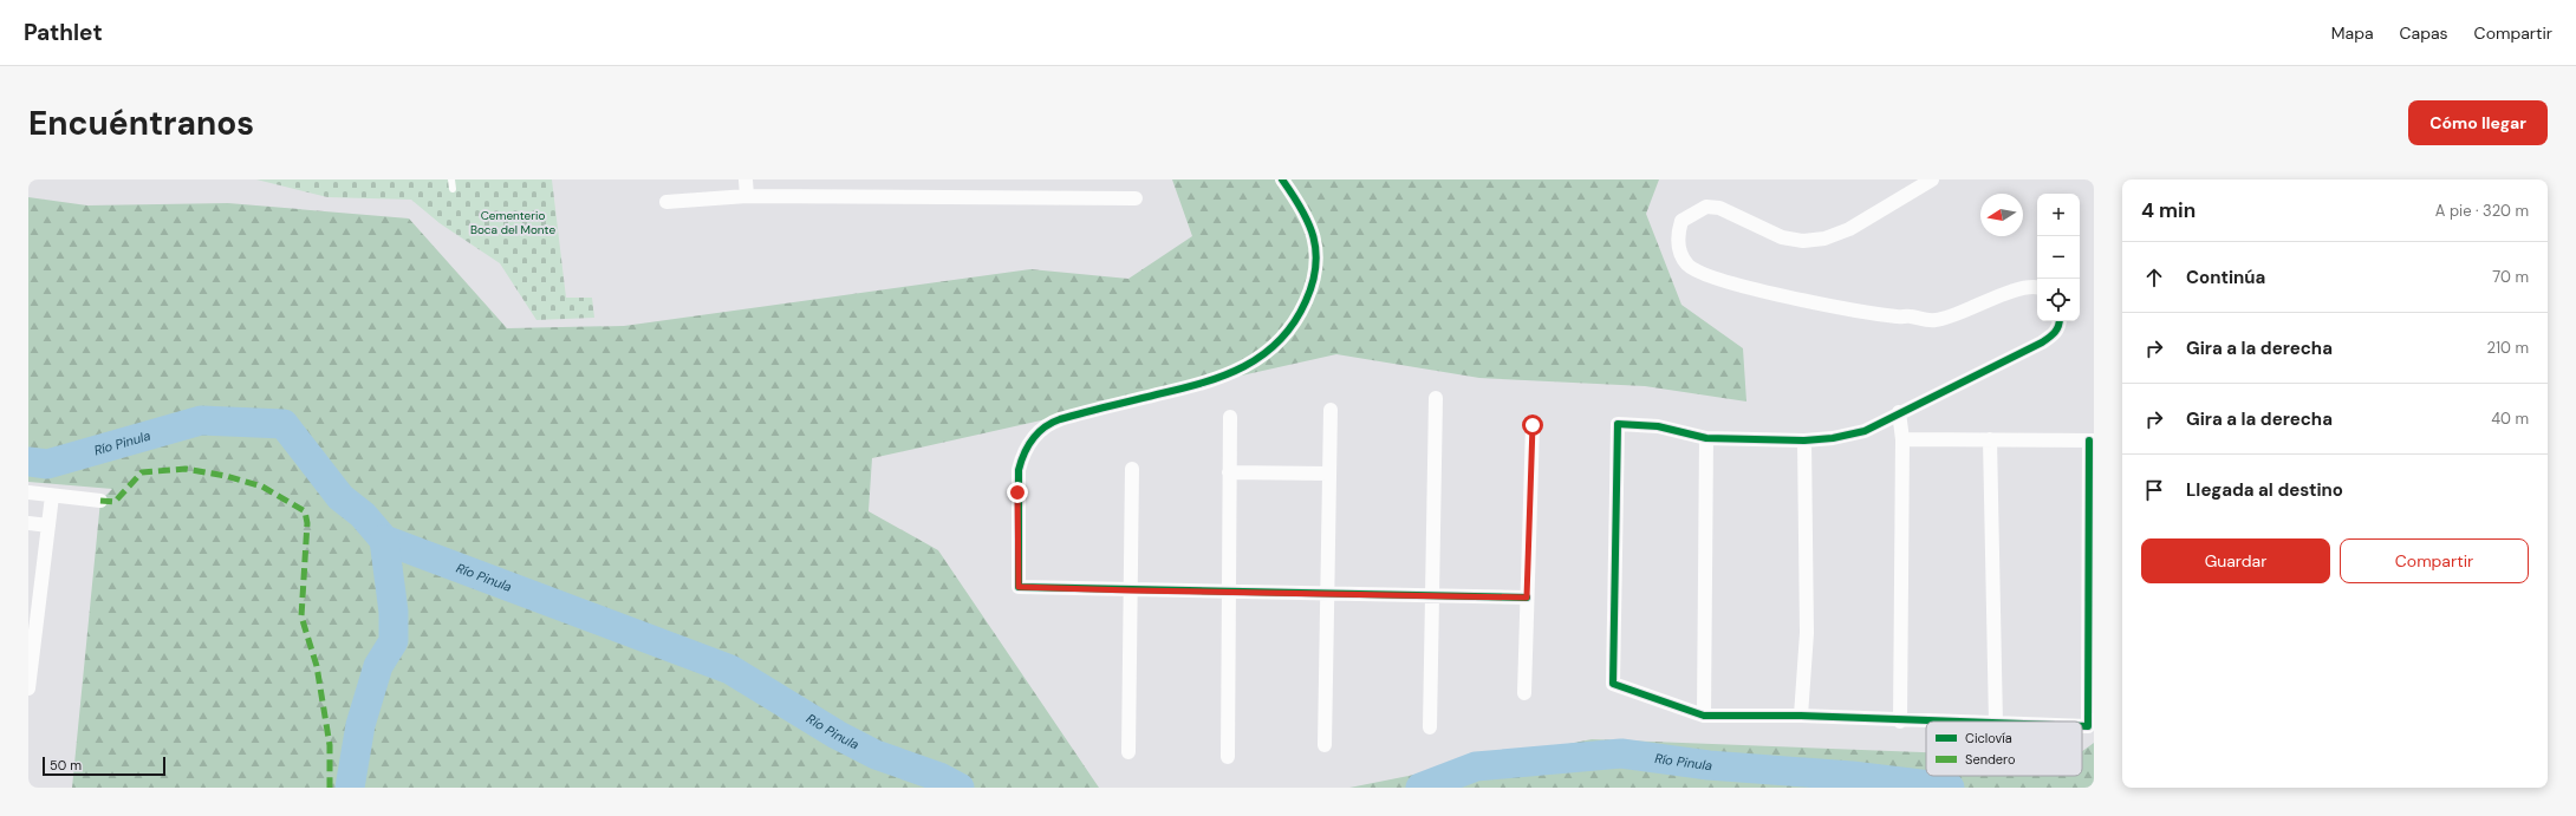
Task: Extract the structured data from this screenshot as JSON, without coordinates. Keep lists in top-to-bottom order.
{
  "water": ["Río Pinula"],
  "parks": ["Cementerio Boca del Monte"],
  "legend": ["Ciclovía", "Sendero"],
  "scale_bar": "50 m",
  "north": "left",
  "page": {
    "header": "Pathlet",
    "nav": ["Mapa", "Capas", "Compartir"],
    "buttons": [
      "Cómo llegar",
      ["Guardar", "Compartir"]
    ],
    "title": "Encuéntranos",
    "heading": ["4 min", "A pie · 320 m"],
    "map_buttons": ["+", "−"],
    "list": [
      ["Continúa", "70 m"],
      ["Gira a la derecha", "210 m"],
      ["Gira a la derecha", "40 m"],
      "Llegada al destino"
    ],
    "scale": "50 m"
  }
}
